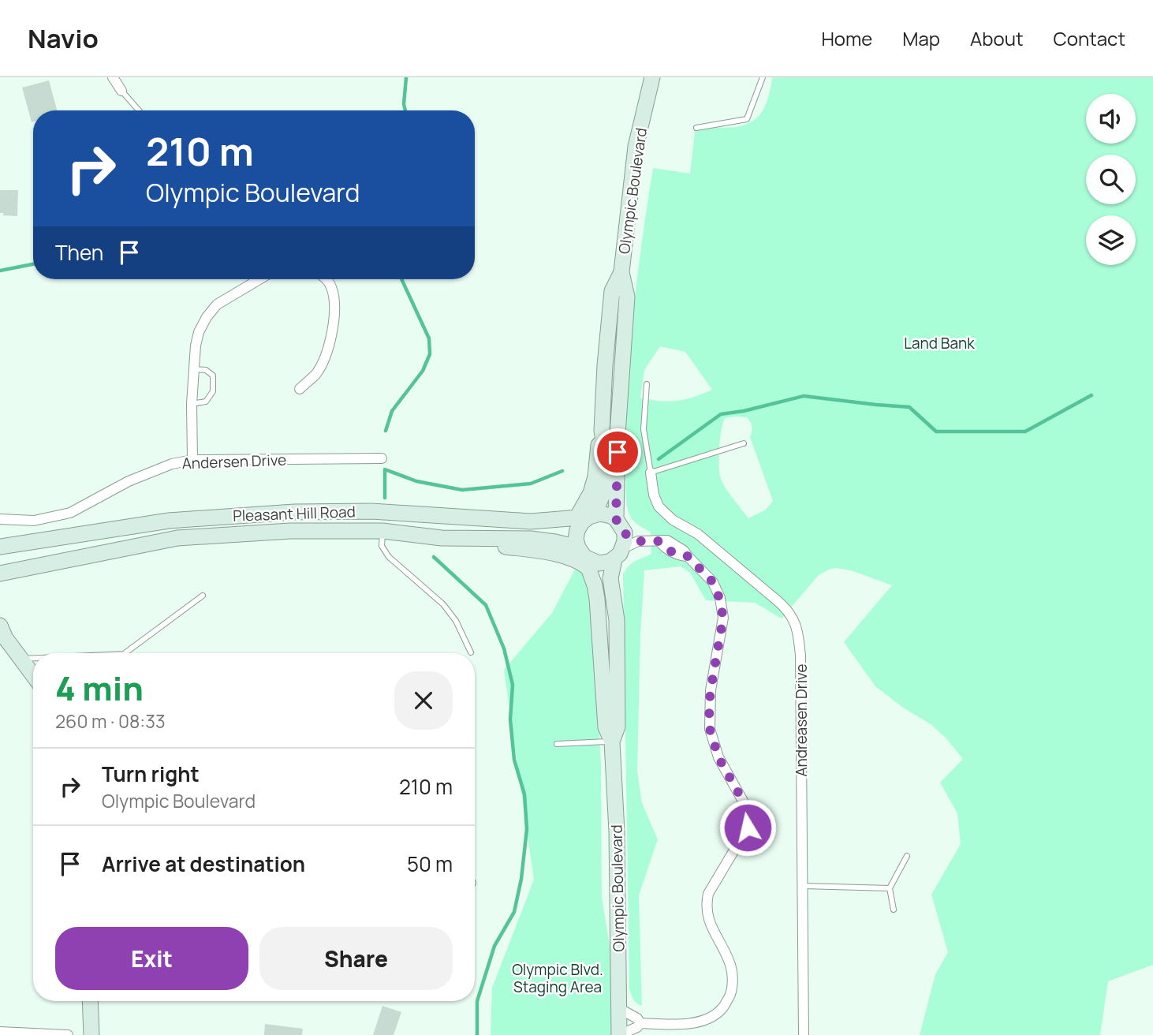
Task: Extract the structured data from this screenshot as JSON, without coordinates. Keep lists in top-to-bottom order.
{
  "streets": {
    "main road": ["Olympic Boulevard", "Pleasant Hill Road"],
    "street": ["Andersen Drive", "Andreasen Drive"]
  },
  "crossings": [
    ["Olympic Boulevard", "Pleasant Hill Road"]
  ],
  "parks": ["Land Bank", "Olympic Blvd. Staging Area"],
  "page": {
    "header": "Navio",
    "nav": [
      "Home",
      "Map",
      "About",
      "Contact"
    ],
    "turn": ["210 m", "Olympic Boulevard"],
    "then": "Then",
    "heading": ["4 min", "260 m · 08:33"],
    "list": [
      {
        "name": "Turn right",
        "note": "Olympic Boulevard",
        "value": "210 m"
      },
      {
        "name": "Arrive at destination",
        "value": "50 m"
      }
    ],
    "buttons": ["Exit", "Share"]
  }
}
